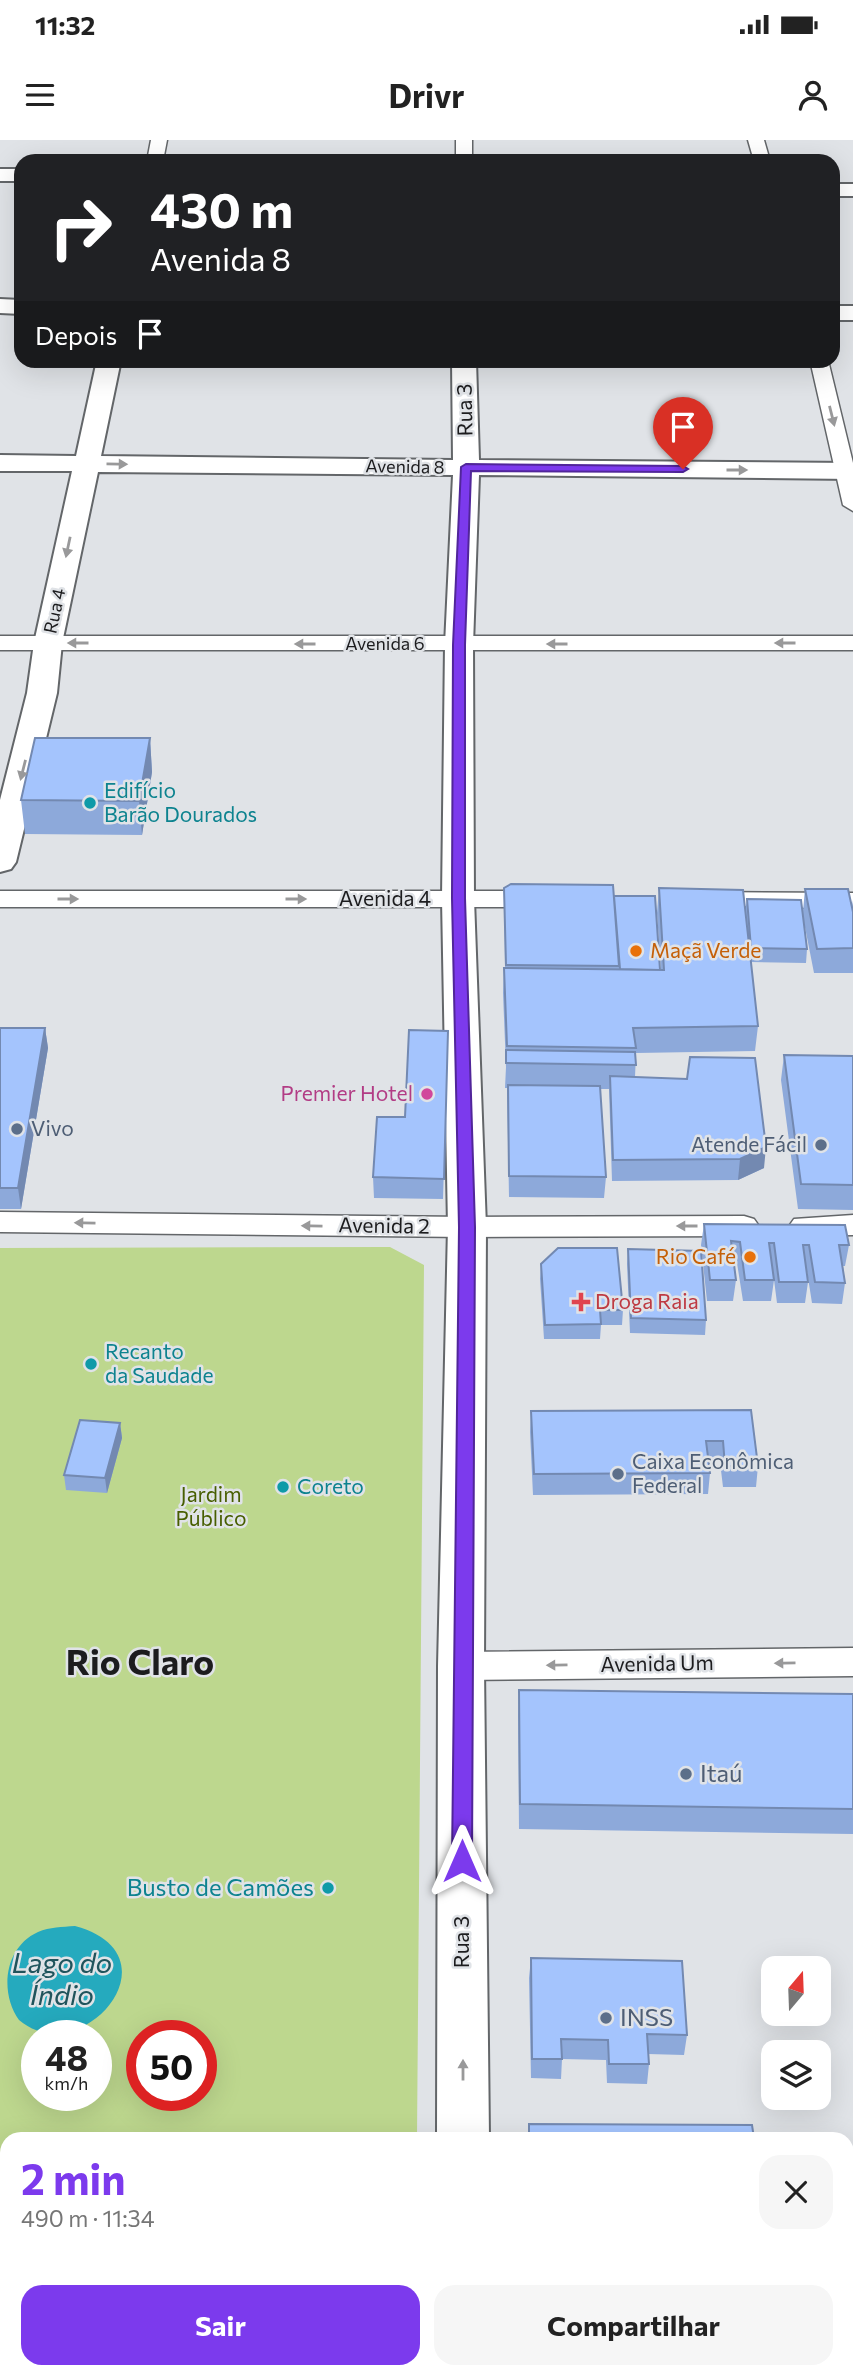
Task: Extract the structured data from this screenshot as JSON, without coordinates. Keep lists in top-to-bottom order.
{
  "streets": {
    "main road": ["Rua 3", "Avenida 8", "Rua 4"],
    "street": [
      "Avenida 6",
      "Avenida 4",
      "Avenida 2",
      "Avenida Um"
    ]
  },
  "crossings": [
    ["Rua 3", "Avenida 8"],
    ["Rua 3", "Avenida 6"],
    ["Rua 3", "Avenida 4"],
    ["Rua 3", "Avenida 2"],
    ["Rua 3", "Avenida Um"],
    ["Avenida 8", "Rua 4"],
    ["Rua 4", "Avenida 6"]
  ],
  "one_way": [
    "Avenida 8",
    "Rua 4",
    "Avenida 6",
    "Avenida 4",
    "Avenida 2",
    "Avenida Um"
  ],
  "districts": ["Rio Claro"],
  "water": ["Lago do Índio"],
  "parks": ["Jardim Público"],
  "places": {
    "other": [
      "Edifício Barão Dourados",
      "Maçã Verde",
      "Premier Hotel",
      "Vivo",
      "Atende Fácil",
      "Rio Café",
      "Recanto da Saudade",
      "Caixa Econômica Federal",
      "Coreto",
      "Itaú",
      "Busto de Camões",
      "INSS"
    ],
    "health": ["Droga Raia"]
  },
  "north": "top",
  "page": {
    "status": "11:32",
    "header": "Drivr",
    "turn": ["430 m", "Avenida 8"],
    "then": "Depois",
    "speed": "48 km/h",
    "limit": "50",
    "heading": ["2 min", "490 m · 11:34"],
    "buttons": ["Sair", "Compartilhar"]
  }
}
